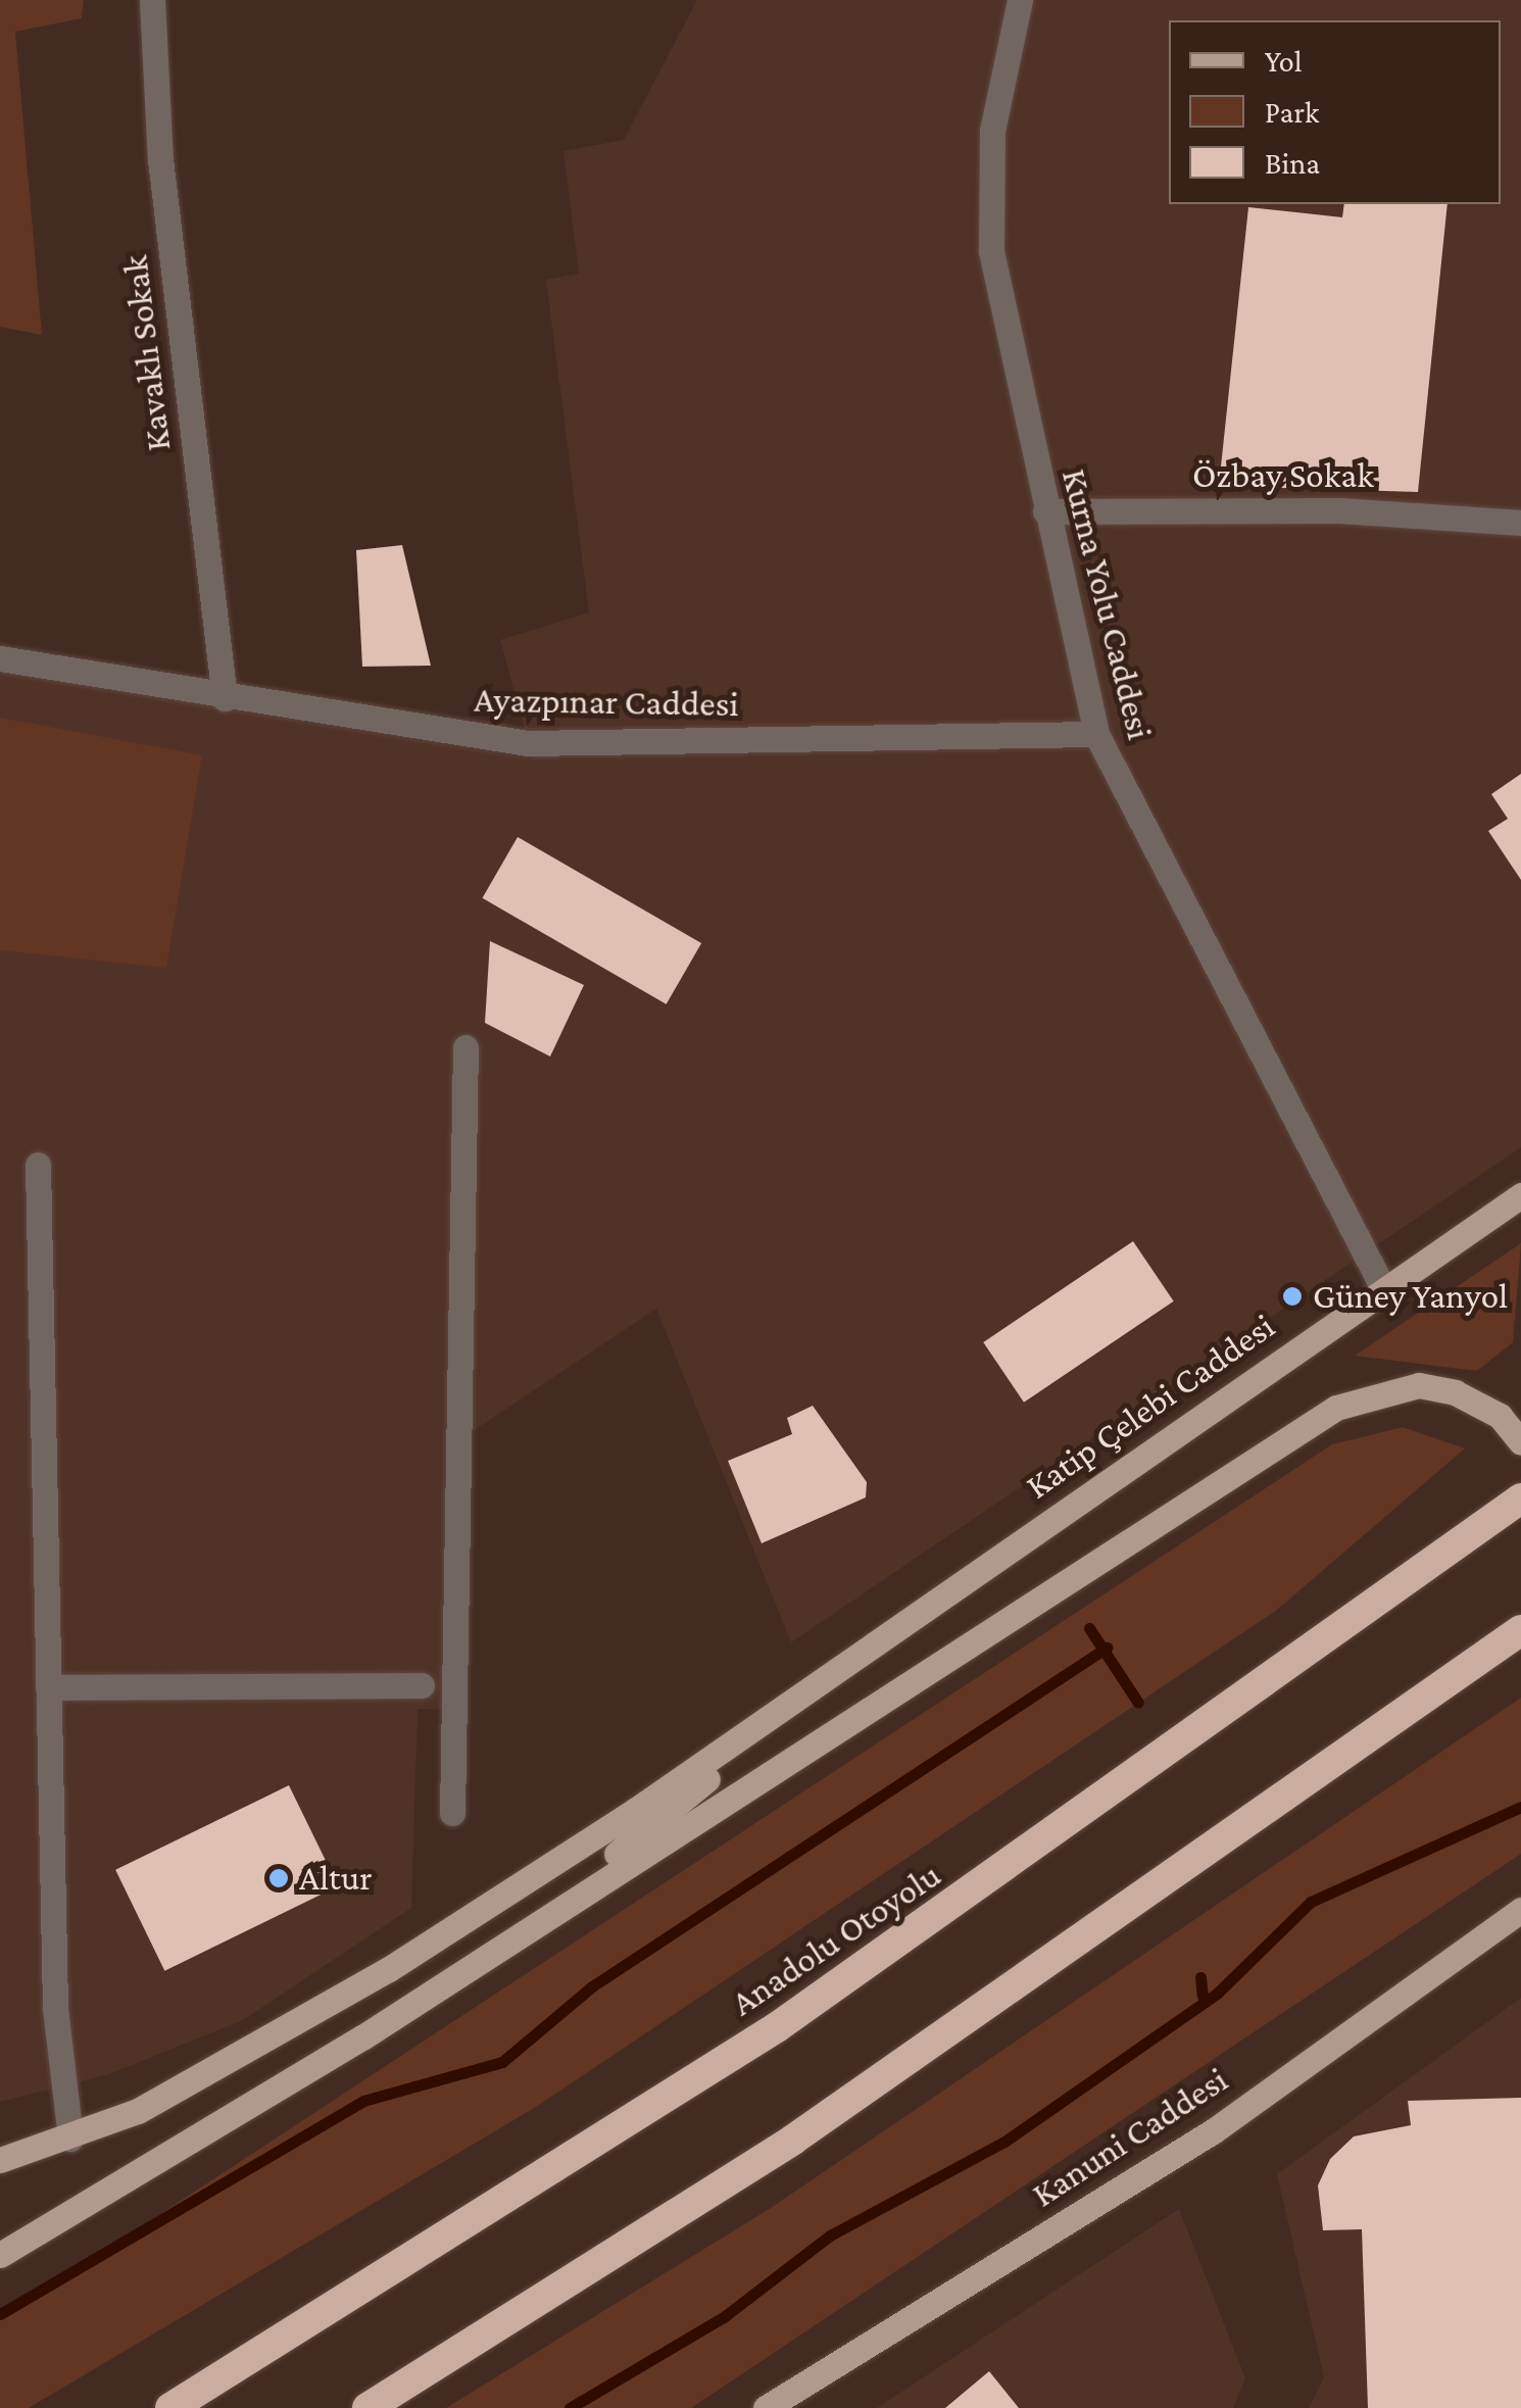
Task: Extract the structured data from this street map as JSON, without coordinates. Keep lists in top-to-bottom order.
{
  "streets": {
    "highway": ["Anadolu Otoyolu"],
    "main road": ["Katip Çelebi Caddesi", "Kanuni Caddesi"],
    "street": [
      "Kavaklı Sokak",
      "Özbay Sokak",
      "Kurna Yolu Caddesi",
      "Ayazpınar Caddesi"
    ]
  },
  "crossings": [
    ["Kavaklı Sokak", "Ayazpınar Caddesi"],
    ["Özbay Sokak", "Kurna Yolu Caddesi"],
    ["Kurna Yolu Caddesi", "Ayazpınar Caddesi"],
    ["Kurna Yolu Caddesi", "Katip Çelebi Caddesi"]
  ],
  "places": ["Güney Yanyol", "Altur"],
  "legend": ["Yol", "Park", "Bina"]
}
